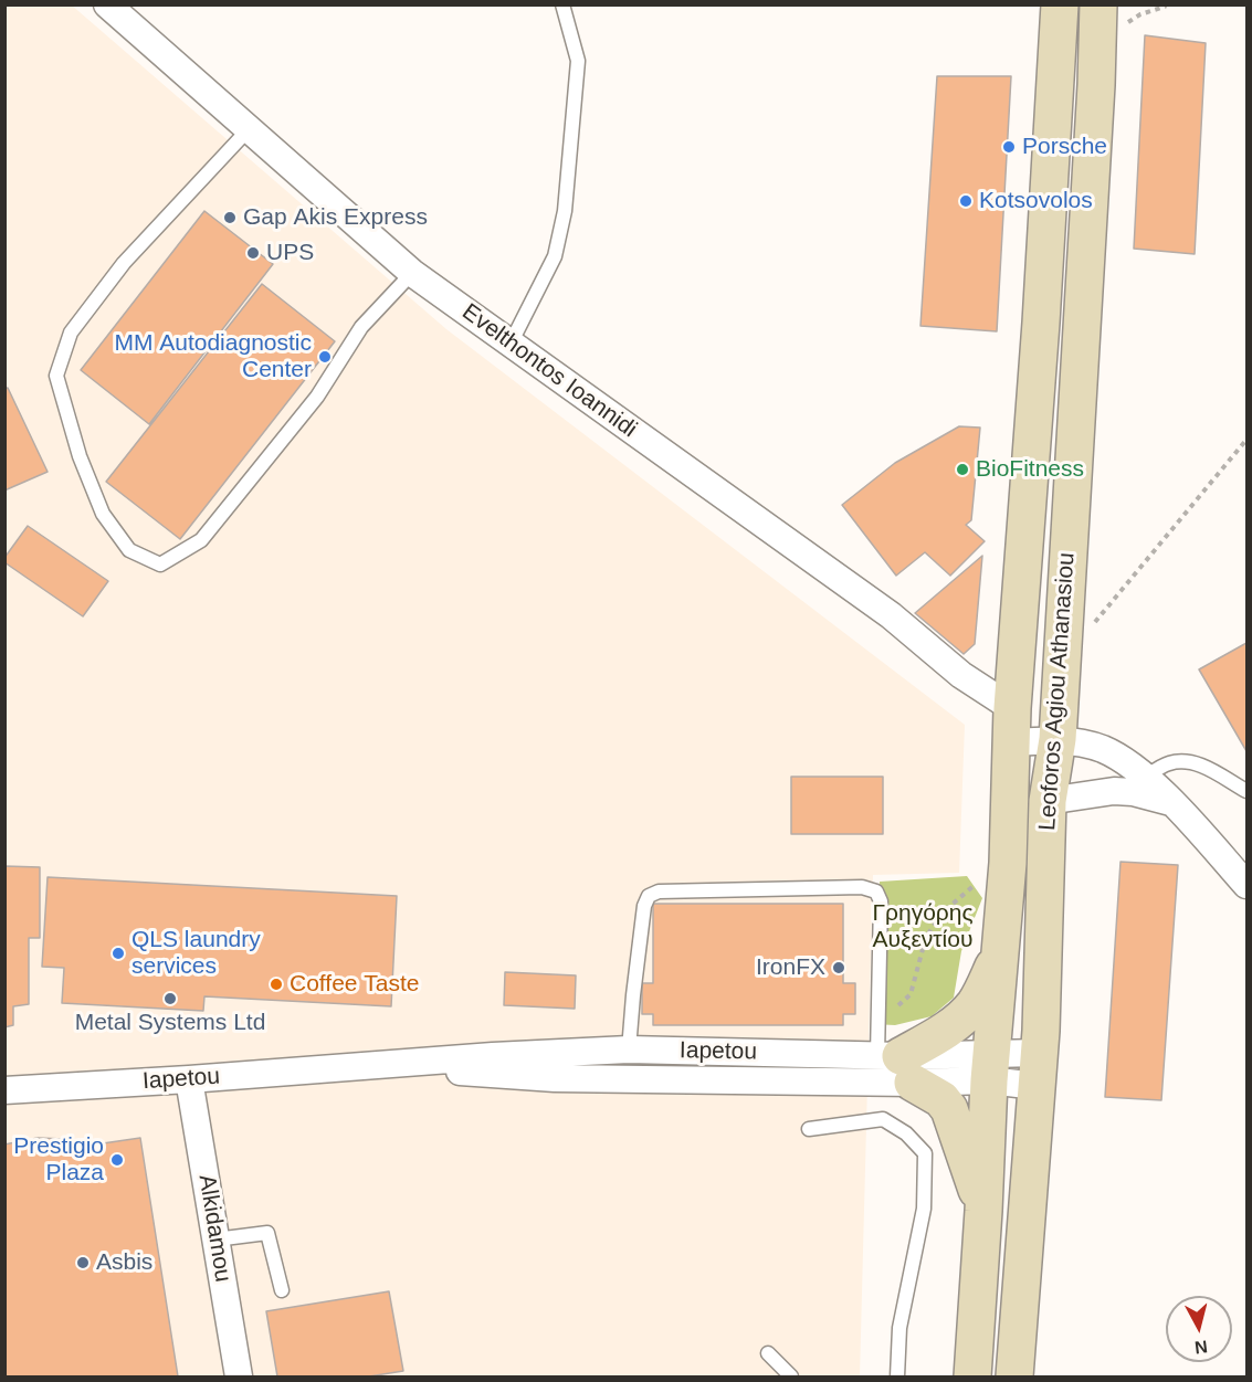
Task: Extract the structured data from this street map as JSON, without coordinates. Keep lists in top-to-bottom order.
{
  "streets": {
    "main road": ["Leoforos Agiou Athanasiou"],
    "street": ["Evelthontos Ioannidi", "Iapetou", "Alkidamou"]
  },
  "crossings": [
    ["Evelthontos Ioannidi", "Leoforos Agiou Athanasiou"],
    ["Leoforos Agiou Athanasiou", "Iapetou"],
    ["Iapetou", "Alkidamou"]
  ],
  "parks": ["Γρηγόρης Αυξεντίου"],
  "places": [
    "Porsche",
    "Kotsovolos",
    "Gap Akis Express",
    "UPS",
    "MM Autodiagnostic Center",
    "BioFitness",
    "QLS laundry services",
    "IronFX",
    "Coffee Taste",
    "Metal Systems Ltd",
    "Prestigio Plaza",
    "Asbis"
  ],
  "north": "bottom"
}
